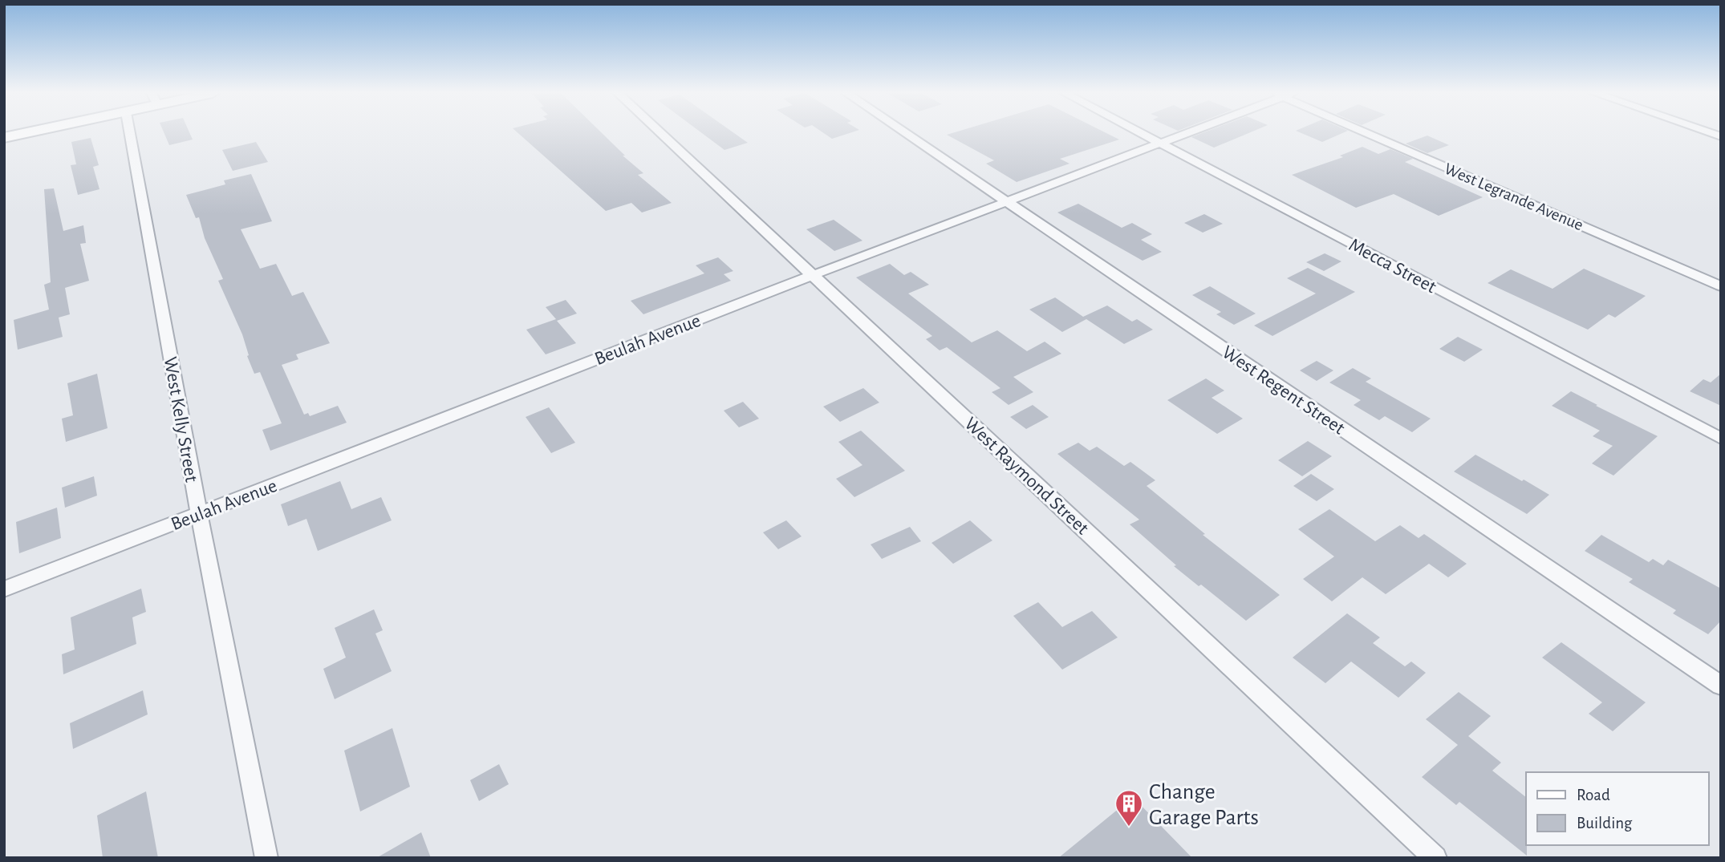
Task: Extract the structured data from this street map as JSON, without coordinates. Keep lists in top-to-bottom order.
{
  "streets": {
    "street": [
      "West Legrande Avenue",
      "Mecca Street",
      "Beulah Avenue",
      "West Regent Street",
      "West Kelly Street",
      "West Raymond Street"
    ]
  },
  "crossings": [
    ["Mecca Street", "Beulah Avenue"],
    ["Beulah Avenue", "West Regent Street"],
    ["Beulah Avenue", "West Kelly Street"],
    ["Beulah Avenue", "West Raymond Street"]
  ],
  "places": {
    "building": ["Change Garage Parts"]
  },
  "legend": ["Road", "Building"]
}
